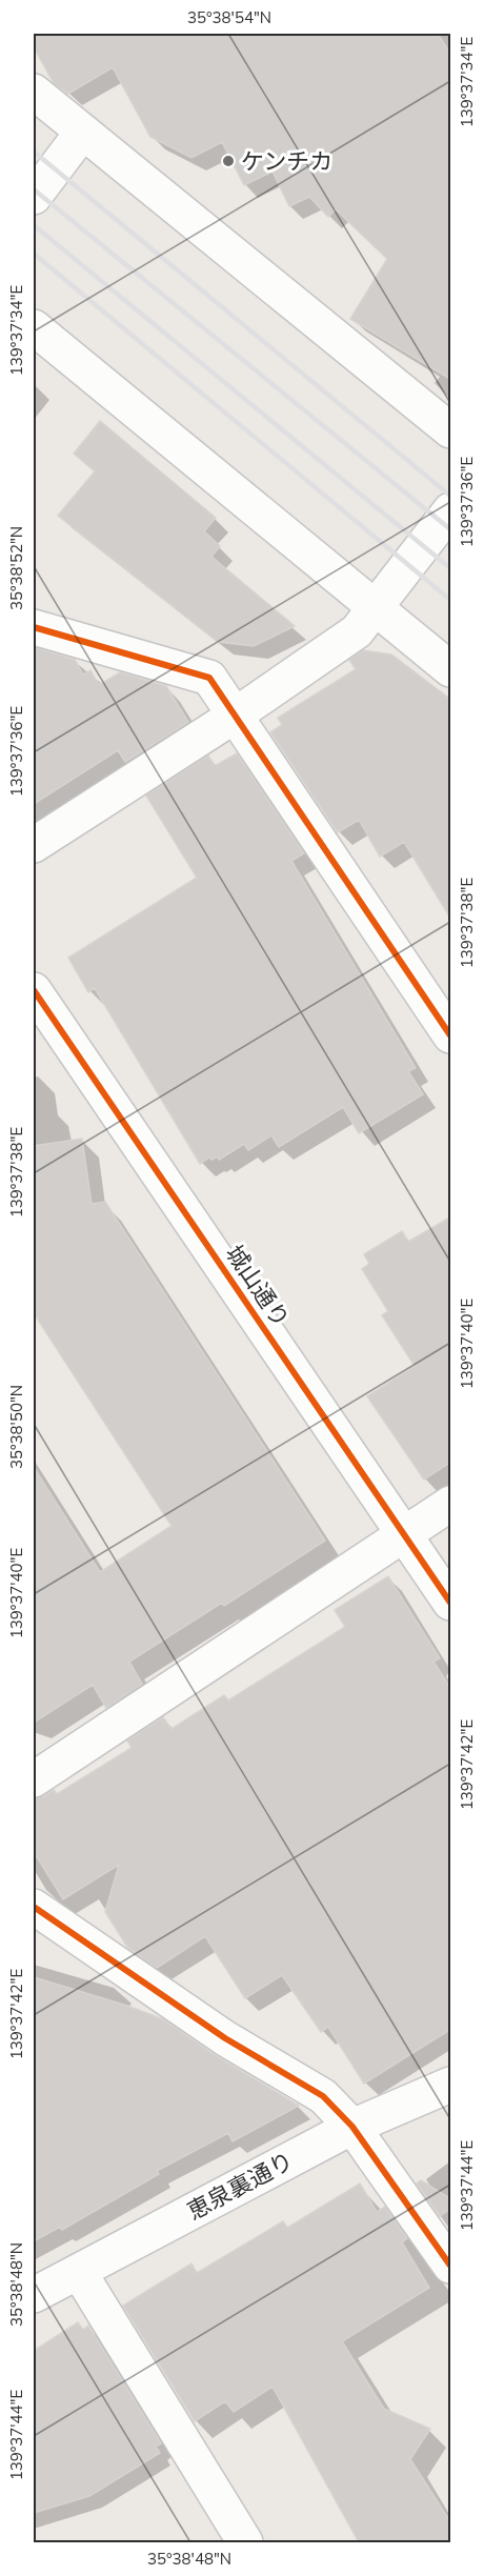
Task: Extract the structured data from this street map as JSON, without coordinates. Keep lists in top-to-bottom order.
{
  "streets": {
    "street": ["城山通り", "恵泉裏通り"]
  },
  "places": ["ケンチカ"],
  "coordinates": [
    "35°38'54\"N",
    "139°37'34\"E",
    "139°37'36\"E",
    "35°38'52\"N",
    "139°37'38\"E",
    "139°37'40\"E",
    "35°38'50\"N",
    "139°37'42\"E",
    "139°37'44\"E",
    "35°38'48\"N"
  ]
}
